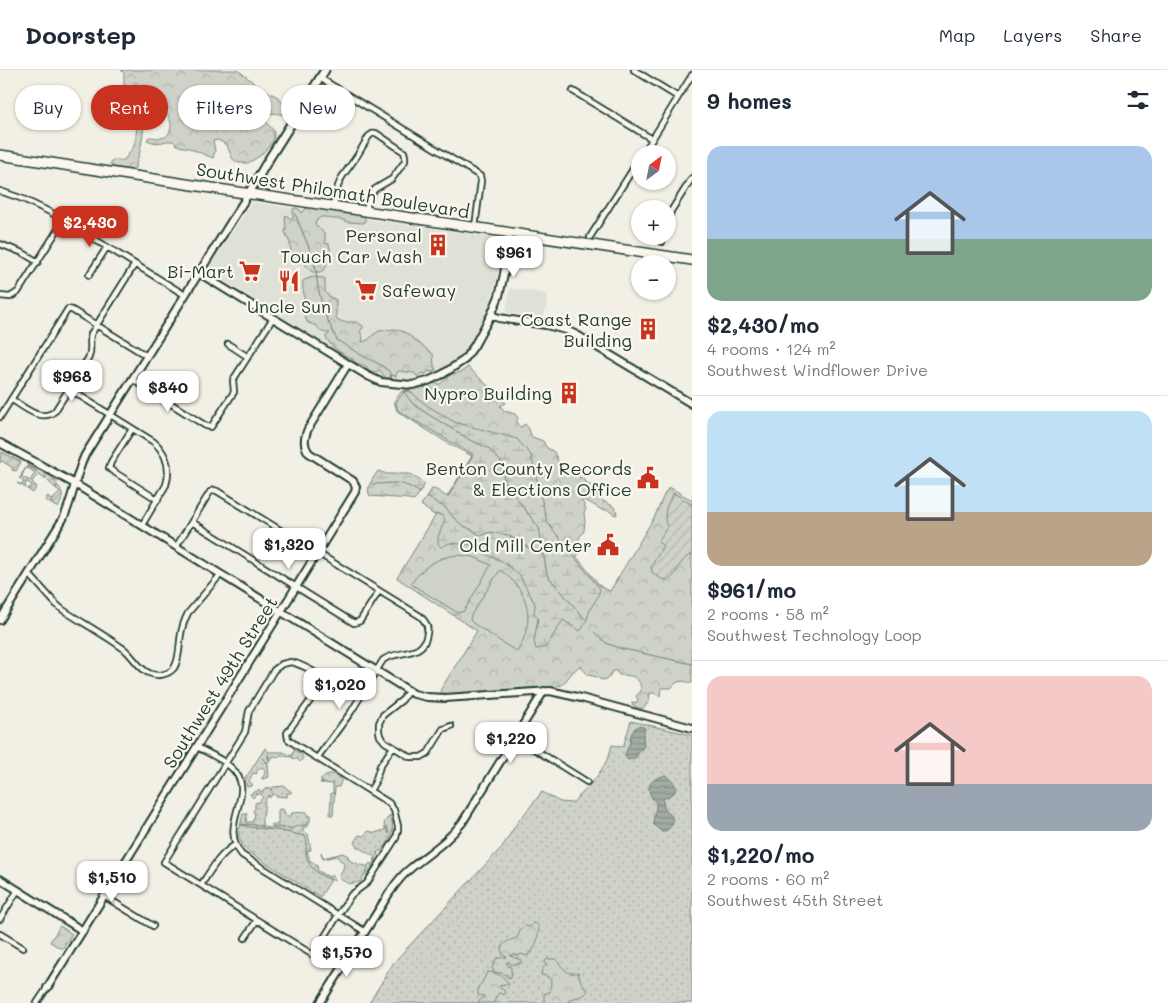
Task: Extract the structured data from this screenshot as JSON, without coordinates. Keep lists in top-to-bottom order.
{
  "streets": {
    "highway": ["Southwest Philomath Boulevard"],
    "street": ["Southwest 49th Street"]
  },
  "places": {
    "building": ["Personal Touch Car Wash", "Coast Range Building", "Nypro Building"],
    "supermarket": ["Bi-Mart", "Safeway"],
    "restaurant": ["Uncle Sun"],
    "public building": ["Benton County Records & Elections Office", "Old Mill Center"]
  },
  "north": "top right",
  "page": {
    "header": "Doorstep",
    "nav": ["Map", "Layers", "Share"],
    "heading": "9 homes",
    "chip": [
      "Buy",
      "Rent",
      "Filters",
      "New"
    ],
    "list": [
      {
        "name": "$2,430/mo",
        "note": "4 rooms · 124 m² · Southwest Windflower Drive"
      },
      {
        "name": "$961/mo",
        "note": "2 rooms · 58 m² · Southwest Technology Loop"
      },
      {
        "name": "$1,220/mo",
        "note": "2 rooms · 60 m² · Southwest 45th Street"
      }
    ],
    "map_buttons": ["+", "−"],
    "price": [
      "$2,430",
      "$961",
      "$968",
      "$840",
      "$1,320",
      "$1,020",
      "$1,220",
      "$1,510",
      "$1,570"
    ]
  }
}
